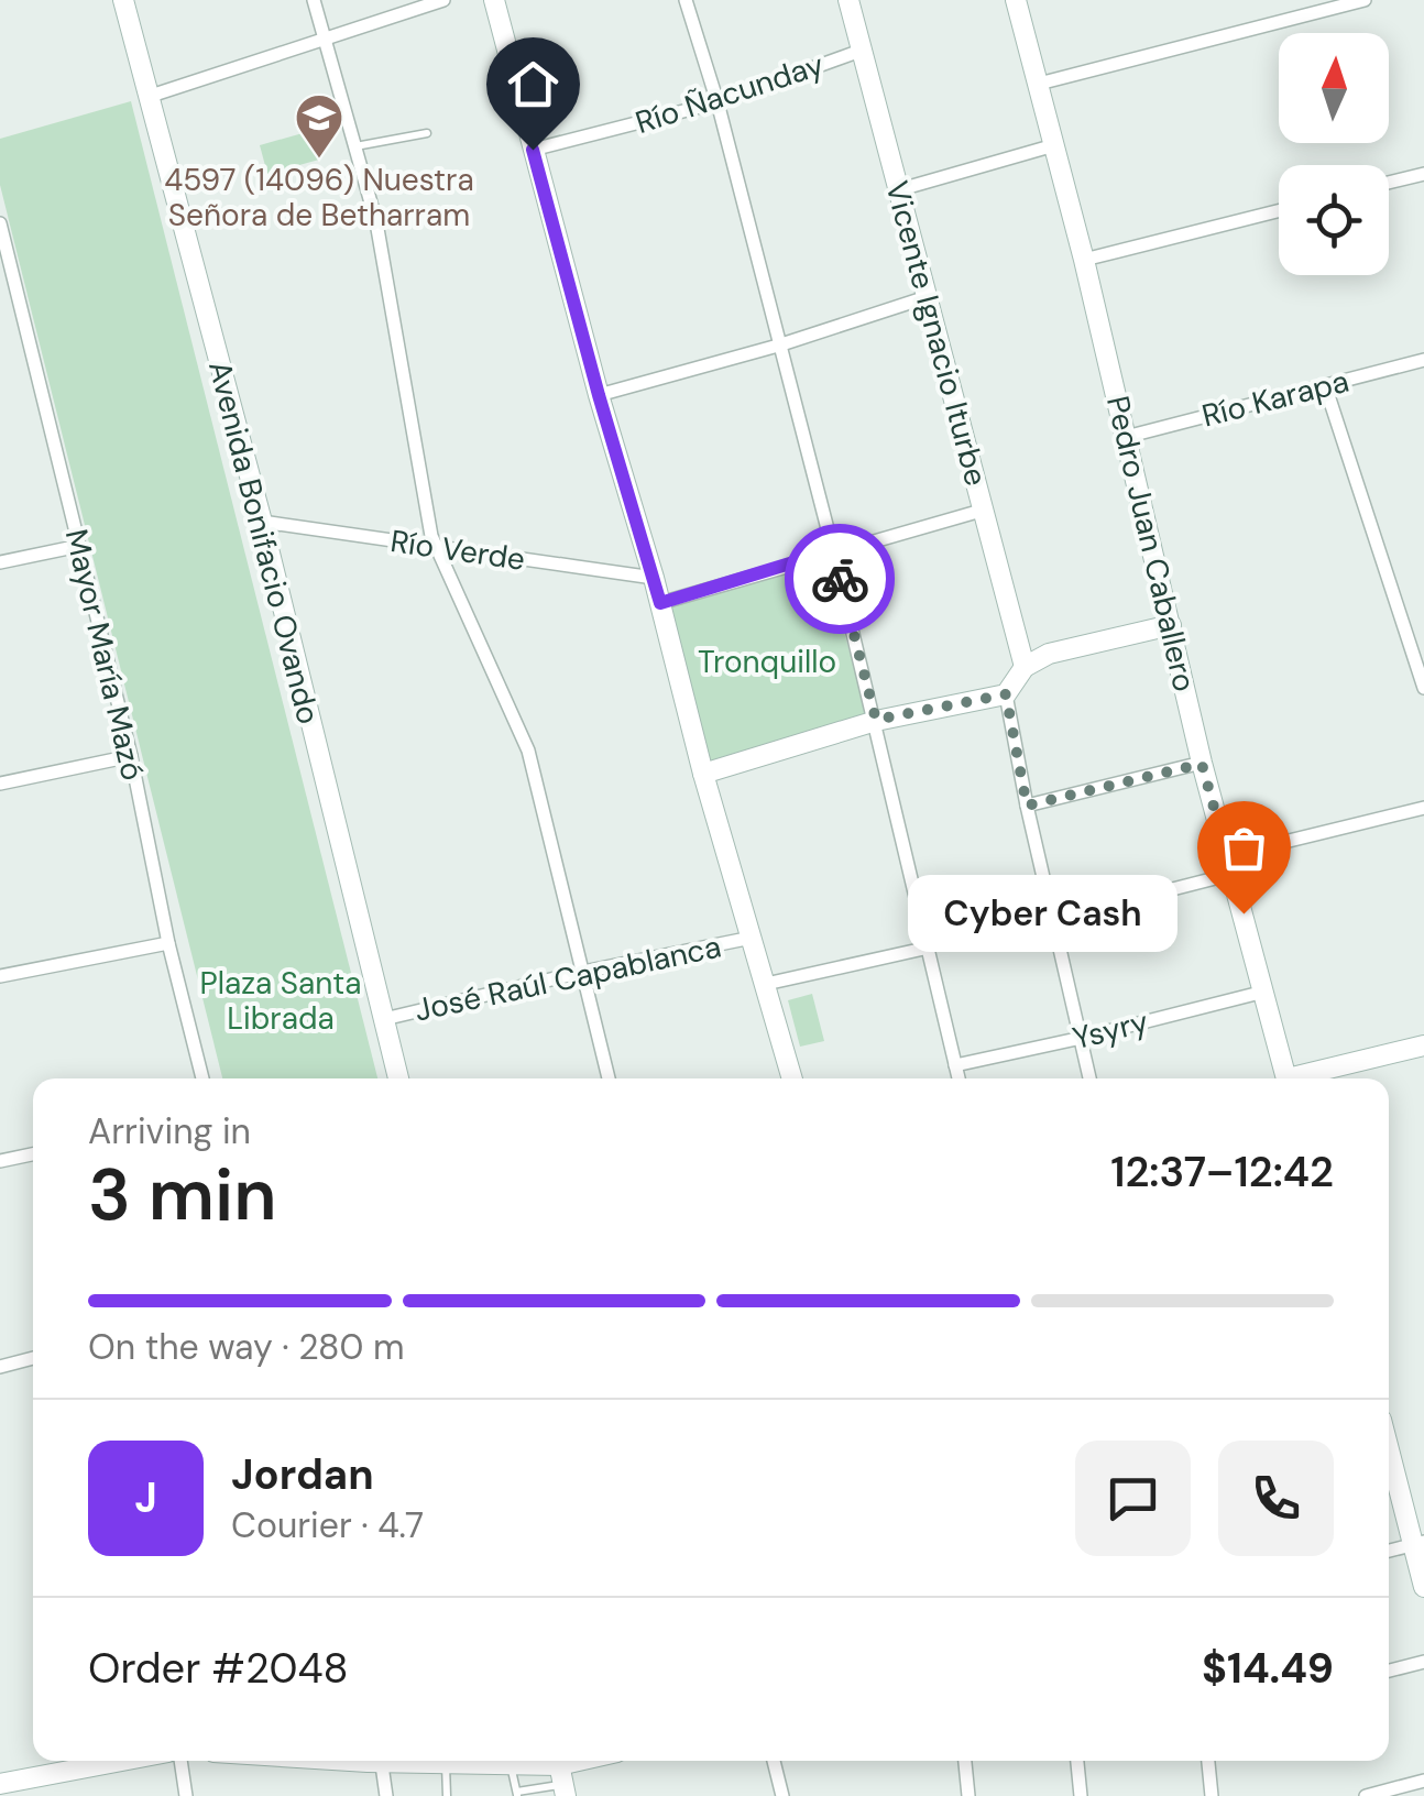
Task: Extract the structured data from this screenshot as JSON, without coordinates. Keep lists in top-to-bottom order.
{
  "streets": {
    "street": [
      "Río Ñacunday",
      "Vicente Ignacio Iturbe",
      "Río Karapa",
      "Avenida Bonifacio Ovando",
      "Pedro Juan Caballero",
      "Río Verde",
      "Mayor María Mazó",
      "José Raúl Capablanca",
      "Ysyry"
    ]
  },
  "crossings": [
    ["Río Ñacunday", "Vicente Ignacio Iturbe"],
    ["Río Karapa", "Pedro Juan Caballero"],
    ["Avenida Bonifacio Ovando", "Río Verde"],
    ["Avenida Bonifacio Ovando", "José Raúl Capablanca"],
    ["Pedro Juan Caballero", "Ysyry"]
  ],
  "parks": ["Tronquillo", "Plaza Santa Librada"],
  "places": {
    "school or university": ["4597 (14096) Nuestra Señora de Betharram"],
    "other": ["Cyber Cash"]
  },
  "north": "top",
  "page": {
    "bubble": "Cyber Cash",
    "heading": ["3 min", "Arriving in", "12:37–12:42"],
    "panel": [
      "Jordan",
      "Courier · 4.7",
      "Order #2048",
      "$14.49"
    ],
    "bar": "On the way · 280 m",
    "round": "J"
  }
}
